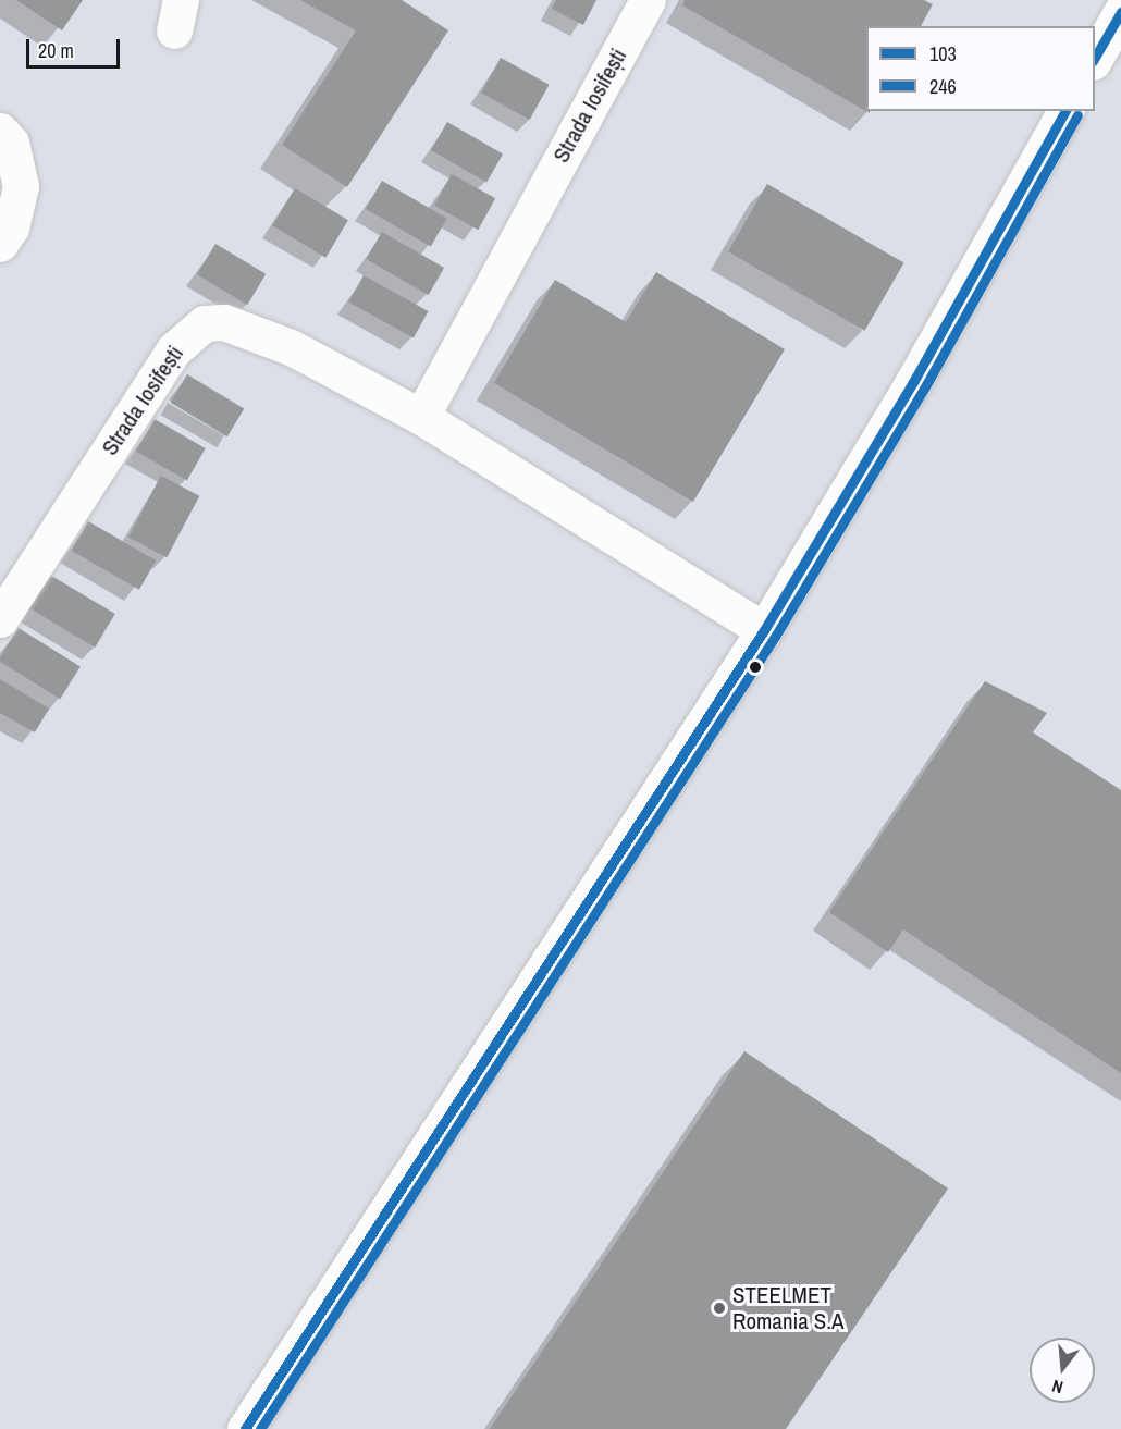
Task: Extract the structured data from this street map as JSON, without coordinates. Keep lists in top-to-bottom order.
{
  "streets": {
    "main road": ["Strada Iosifești"]
  },
  "places": ["STEELMET Romania S.A"],
  "lines": ["transit line 103", "transit line 246"],
  "legend": ["103", "246"],
  "scale_bar": "20 m",
  "north": "bottom"
}
